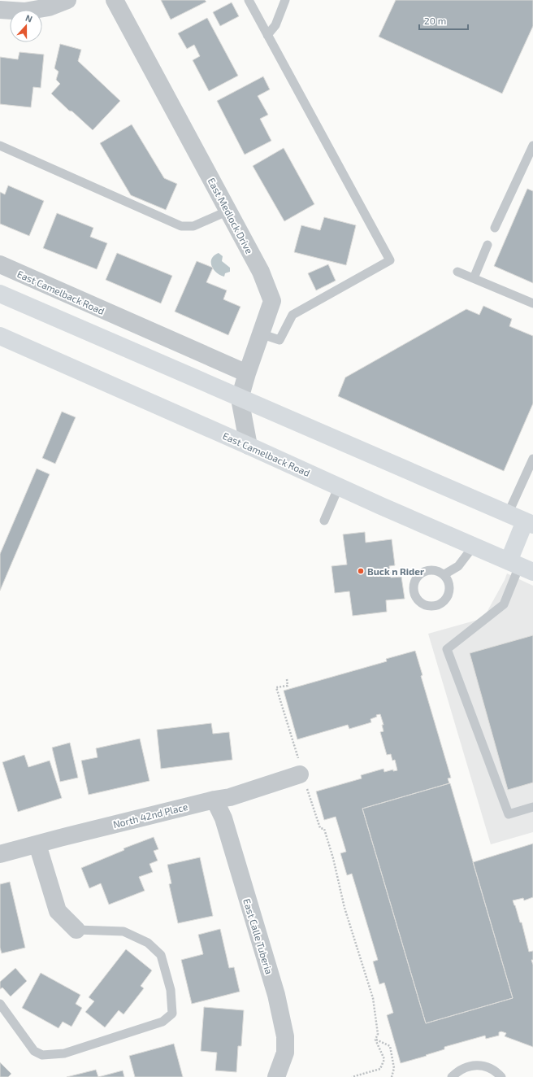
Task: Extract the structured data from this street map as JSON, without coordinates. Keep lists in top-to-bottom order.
{
  "streets": {
    "main road": ["East Camelback Road"],
    "street": ["East Medlock Drive", "North 42nd Place", "East Calle Tuberia"]
  },
  "crossings": [
    ["East Medlock Drive", "East Camelback Road"],
    ["North 42nd Place", "East Calle Tuberia"]
  ],
  "places": ["Buck n Rider"],
  "scale_bar": "20 m",
  "north": "top"
}
